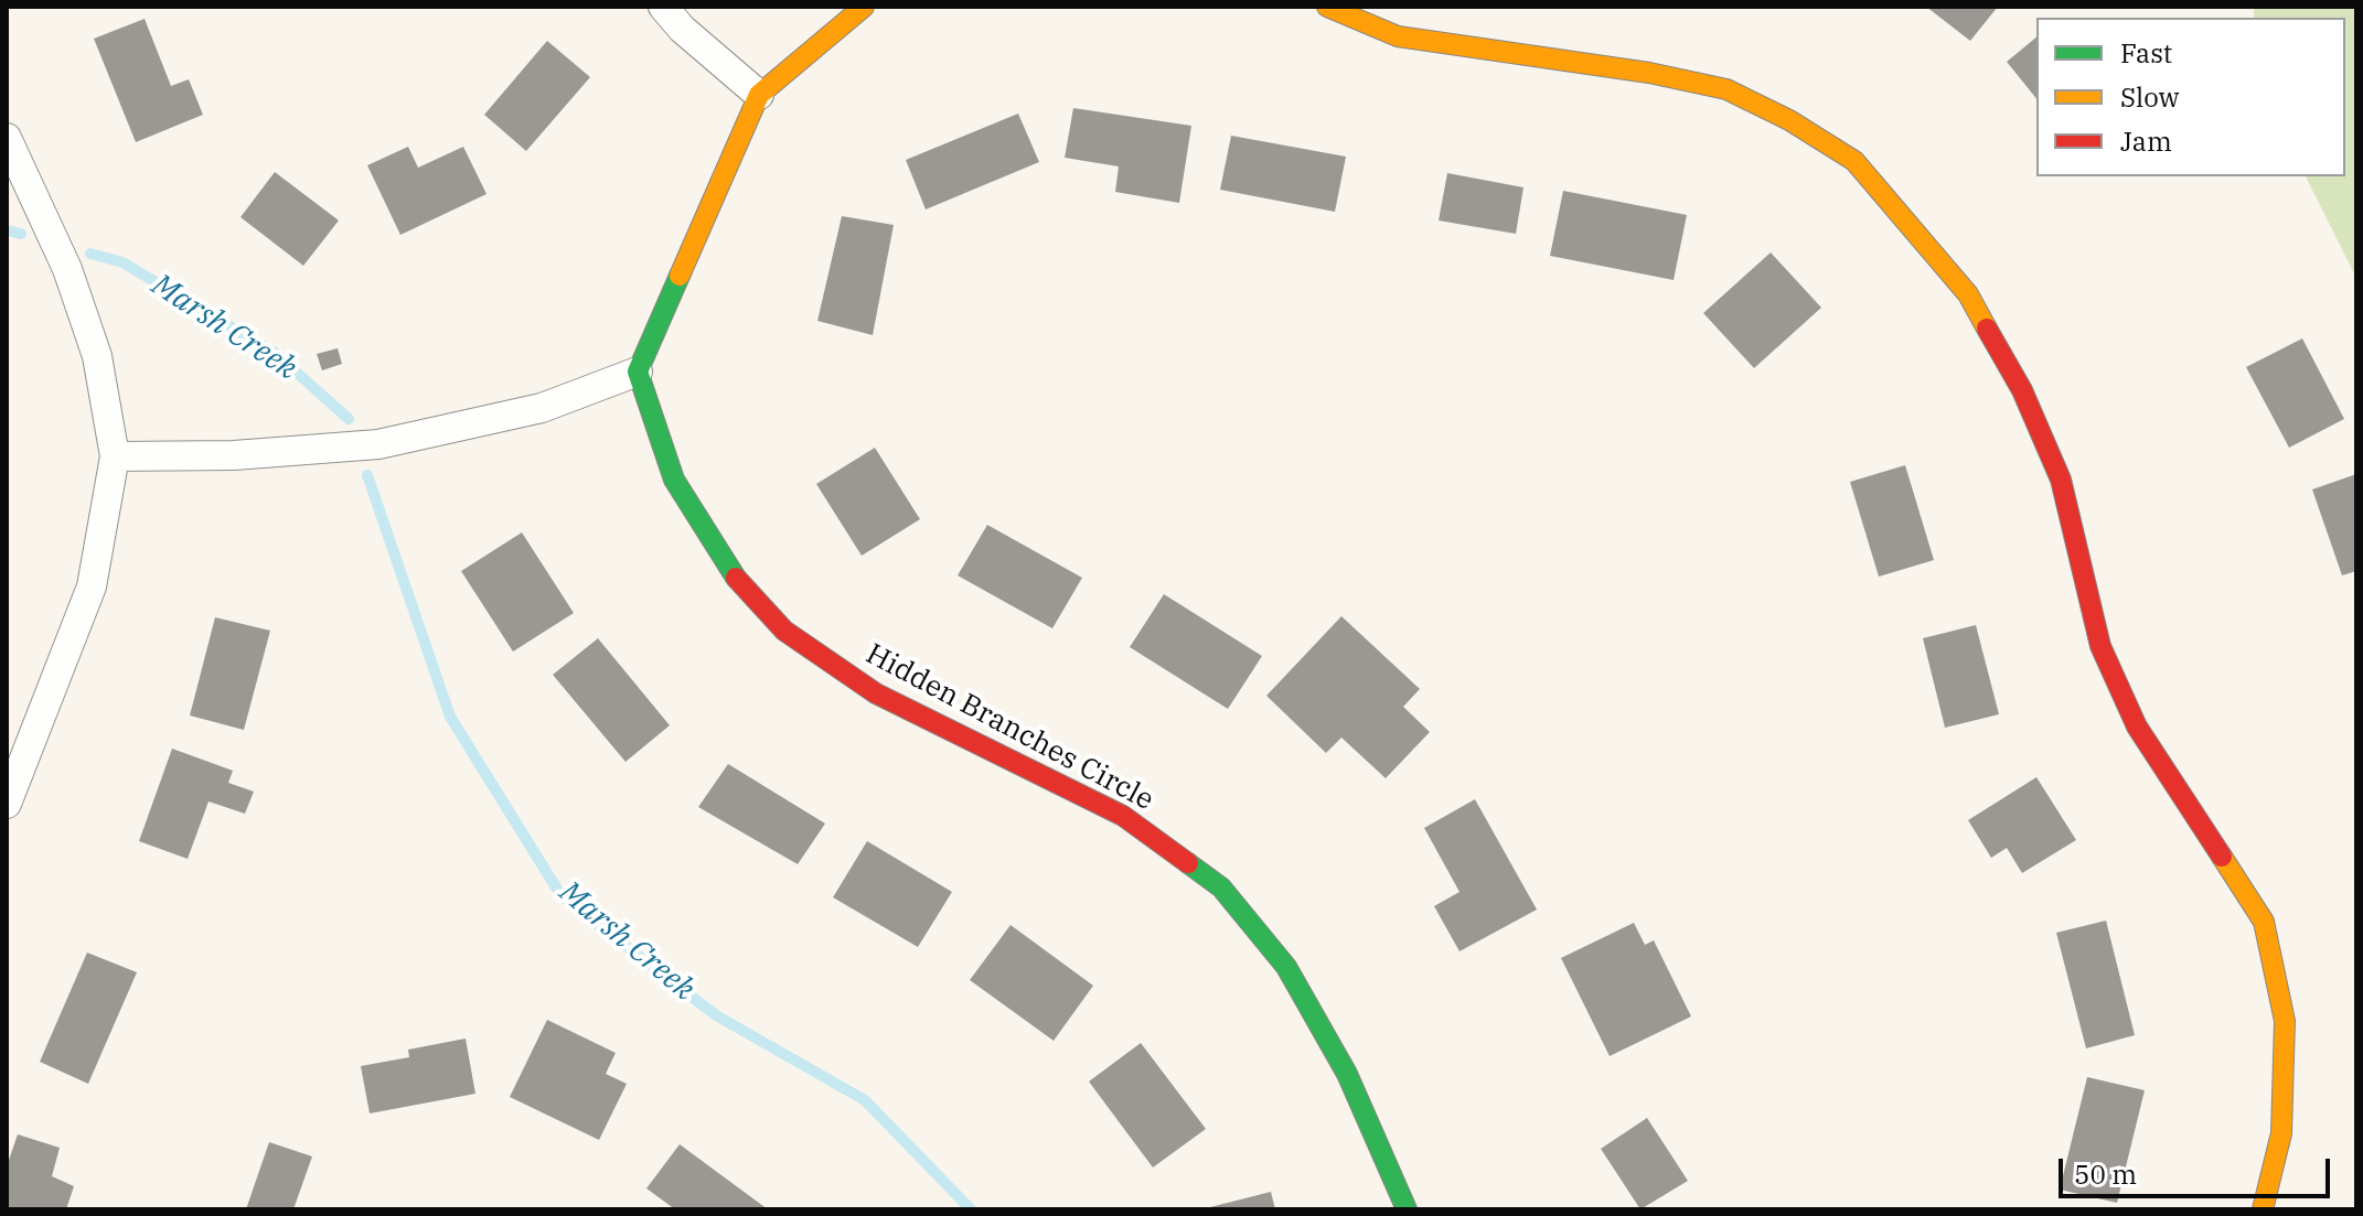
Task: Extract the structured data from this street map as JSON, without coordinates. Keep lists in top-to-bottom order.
{
  "streets": {
    "street": ["Hidden Branches Circle"]
  },
  "water": ["Marsh Creek"],
  "legend": ["Fast", "Slow", "Jam"],
  "scale_bar": "50 m"
}
